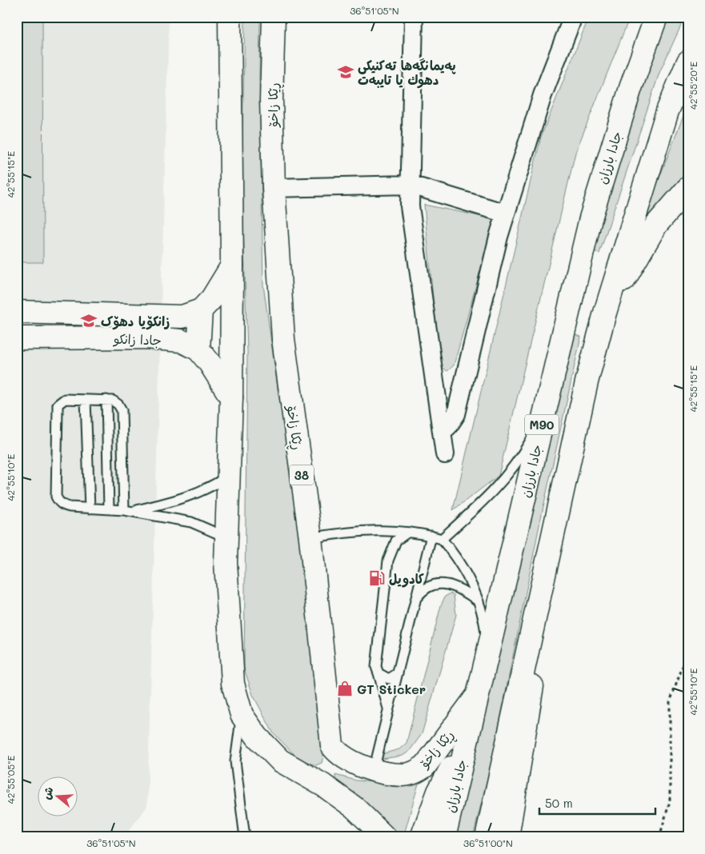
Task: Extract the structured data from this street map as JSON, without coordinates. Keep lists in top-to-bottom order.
{
  "streets": {
    "main road": [
      "ڕێکا زاخۆ",
      "جادا بارزان",
      "جادا زانکو",
      "M90",
      "38"
    ]
  },
  "crossings": [
    ["ڕێکا زاخۆ", "جادا بارزان"]
  ],
  "places": {
    "school or university": ["پەیمانگەها تەکنیکی دهوك یا تایبەت", "زانکۆیا دهۆک"],
    "fuel station": ["كادويل"],
    "shop": ["GT Sticker"]
  },
  "scale_bar": "50 m",
  "north": "left",
  "coordinates": [
    "36°51'05\"N",
    "42°55'20\"E",
    "42°55'15\"E",
    "42°55'10\"E",
    "42°55'05\"E",
    "36°51'00\"N"
  ]
}
